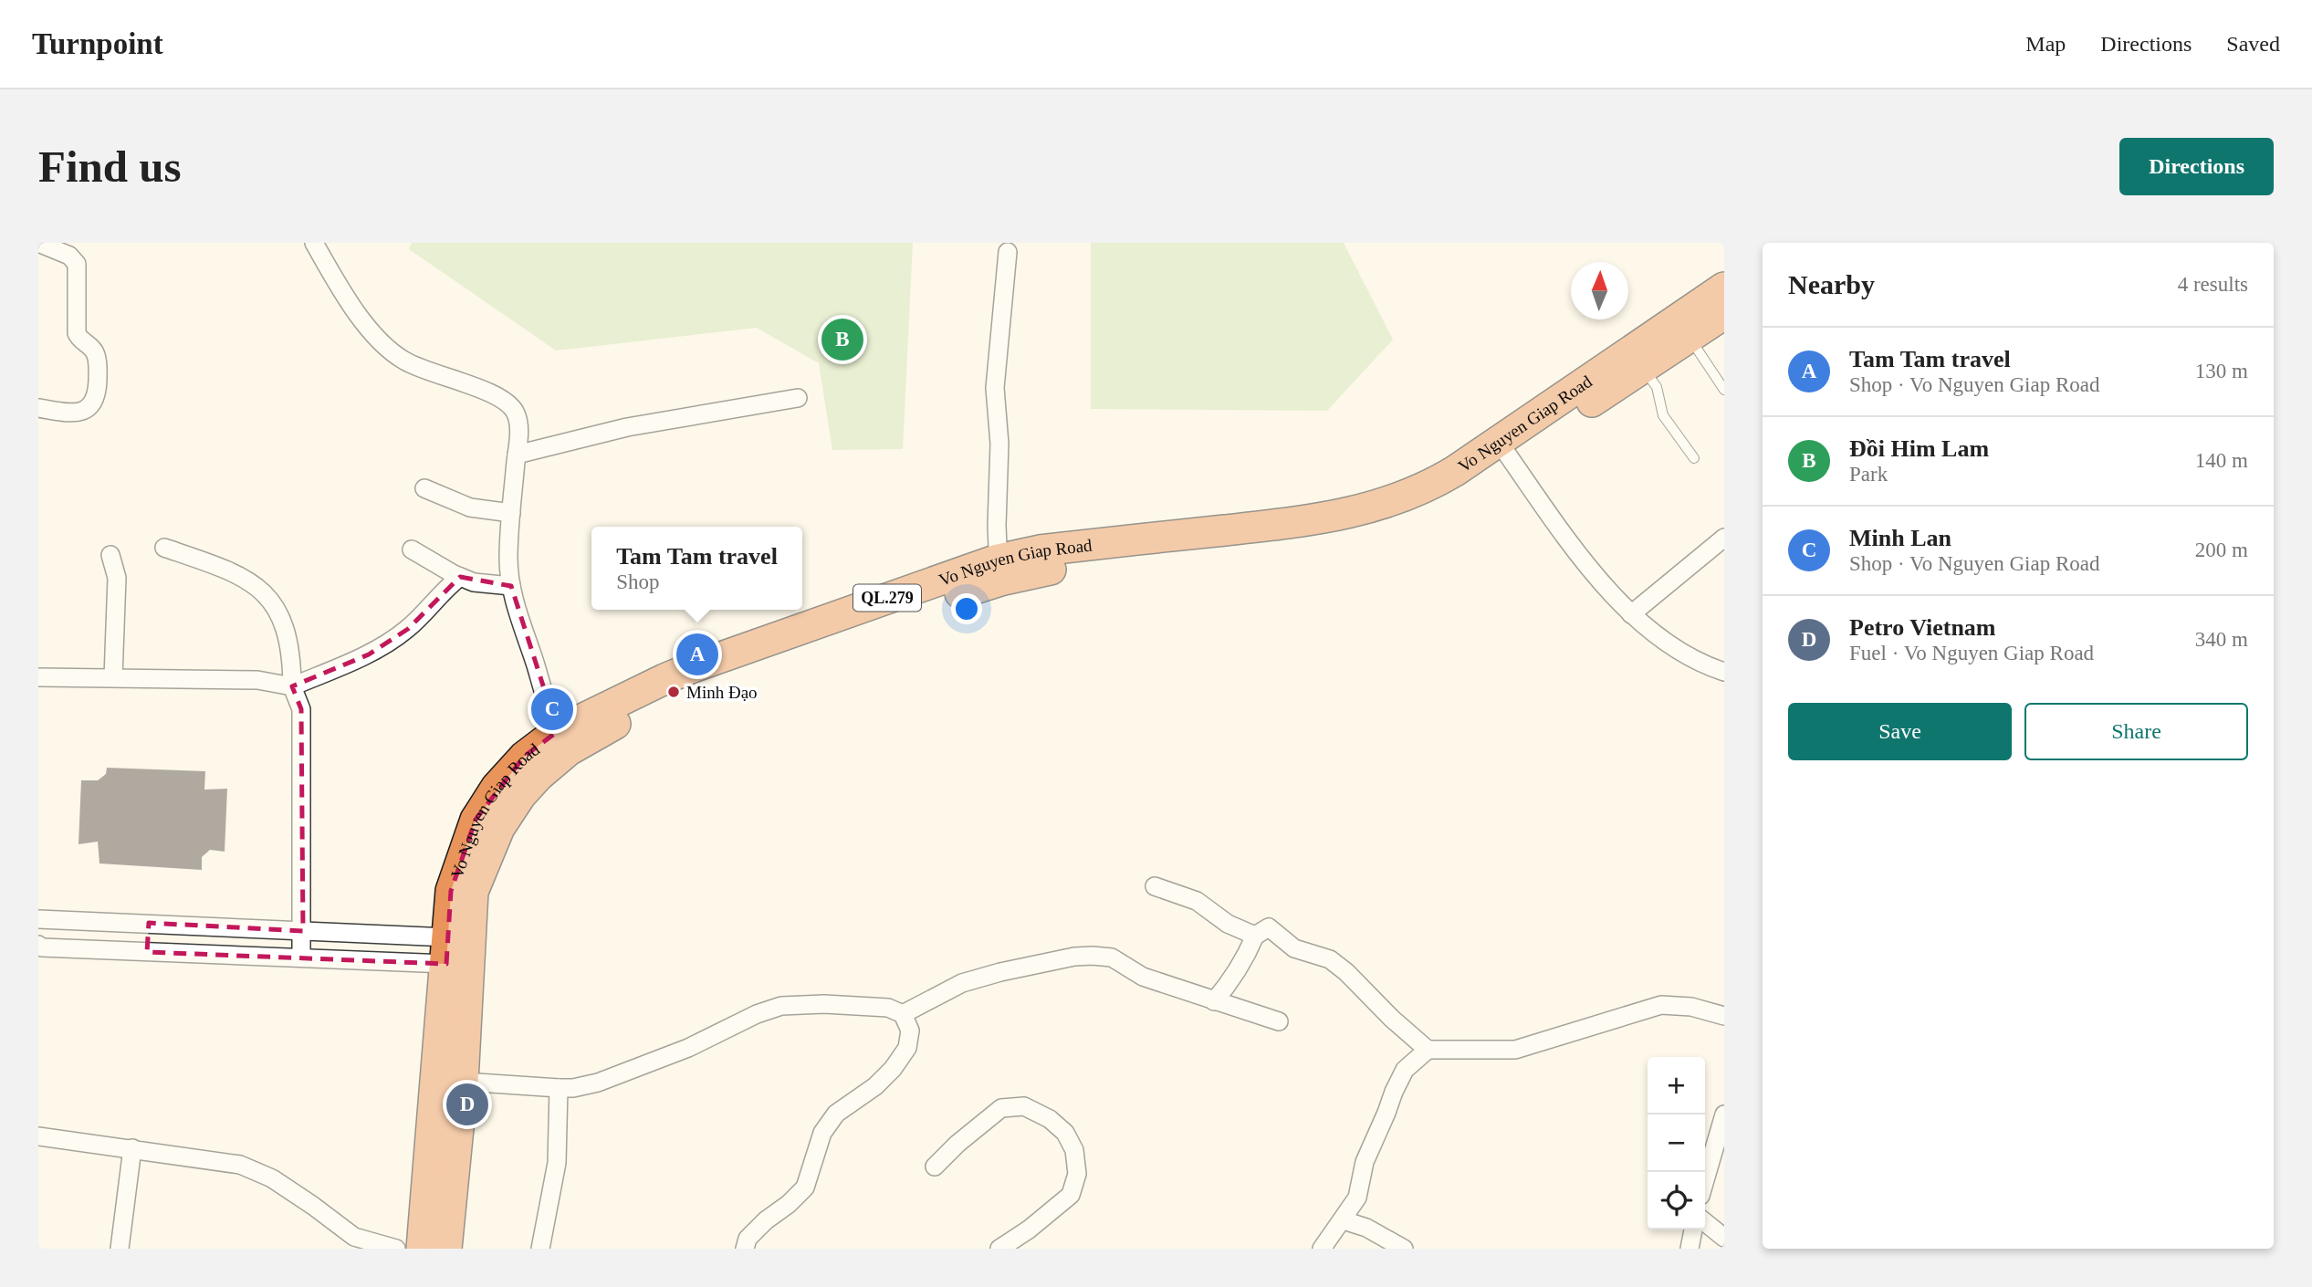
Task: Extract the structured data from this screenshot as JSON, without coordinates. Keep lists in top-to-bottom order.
{
  "streets": {
    "highway": ["Vo Nguyen Giap Road", "QL.279"]
  },
  "places": ["Minh Đạo"],
  "north": "top",
  "page": {
    "header": "Turnpoint",
    "nav": ["Map", "Directions", "Saved"],
    "buttons": [
      "Directions",
      ["Save", "Share"]
    ],
    "title": "Find us",
    "heading": ["Nearby", "4 results"],
    "pins": [
      "B",
      "A",
      "C",
      "D"
    ],
    "list": [
      {
        "mark": "A",
        "name": "Tam Tam travel",
        "note": "Shop · Vo Nguyen Giap Road",
        "value": "130 m"
      },
      {
        "mark": "B",
        "name": "Đồi Him Lam",
        "note": "Park",
        "value": "140 m"
      },
      {
        "mark": "C",
        "name": "Minh Lan",
        "note": "Shop · Vo Nguyen Giap Road",
        "value": "200 m"
      },
      {
        "mark": "D",
        "name": "Petro Vietnam",
        "note": "Fuel · Vo Nguyen Giap Road",
        "value": "340 m"
      }
    ],
    "popup": ["Tam Tam travel", "Shop"],
    "map_buttons": ["+", "−"]
  }
}
